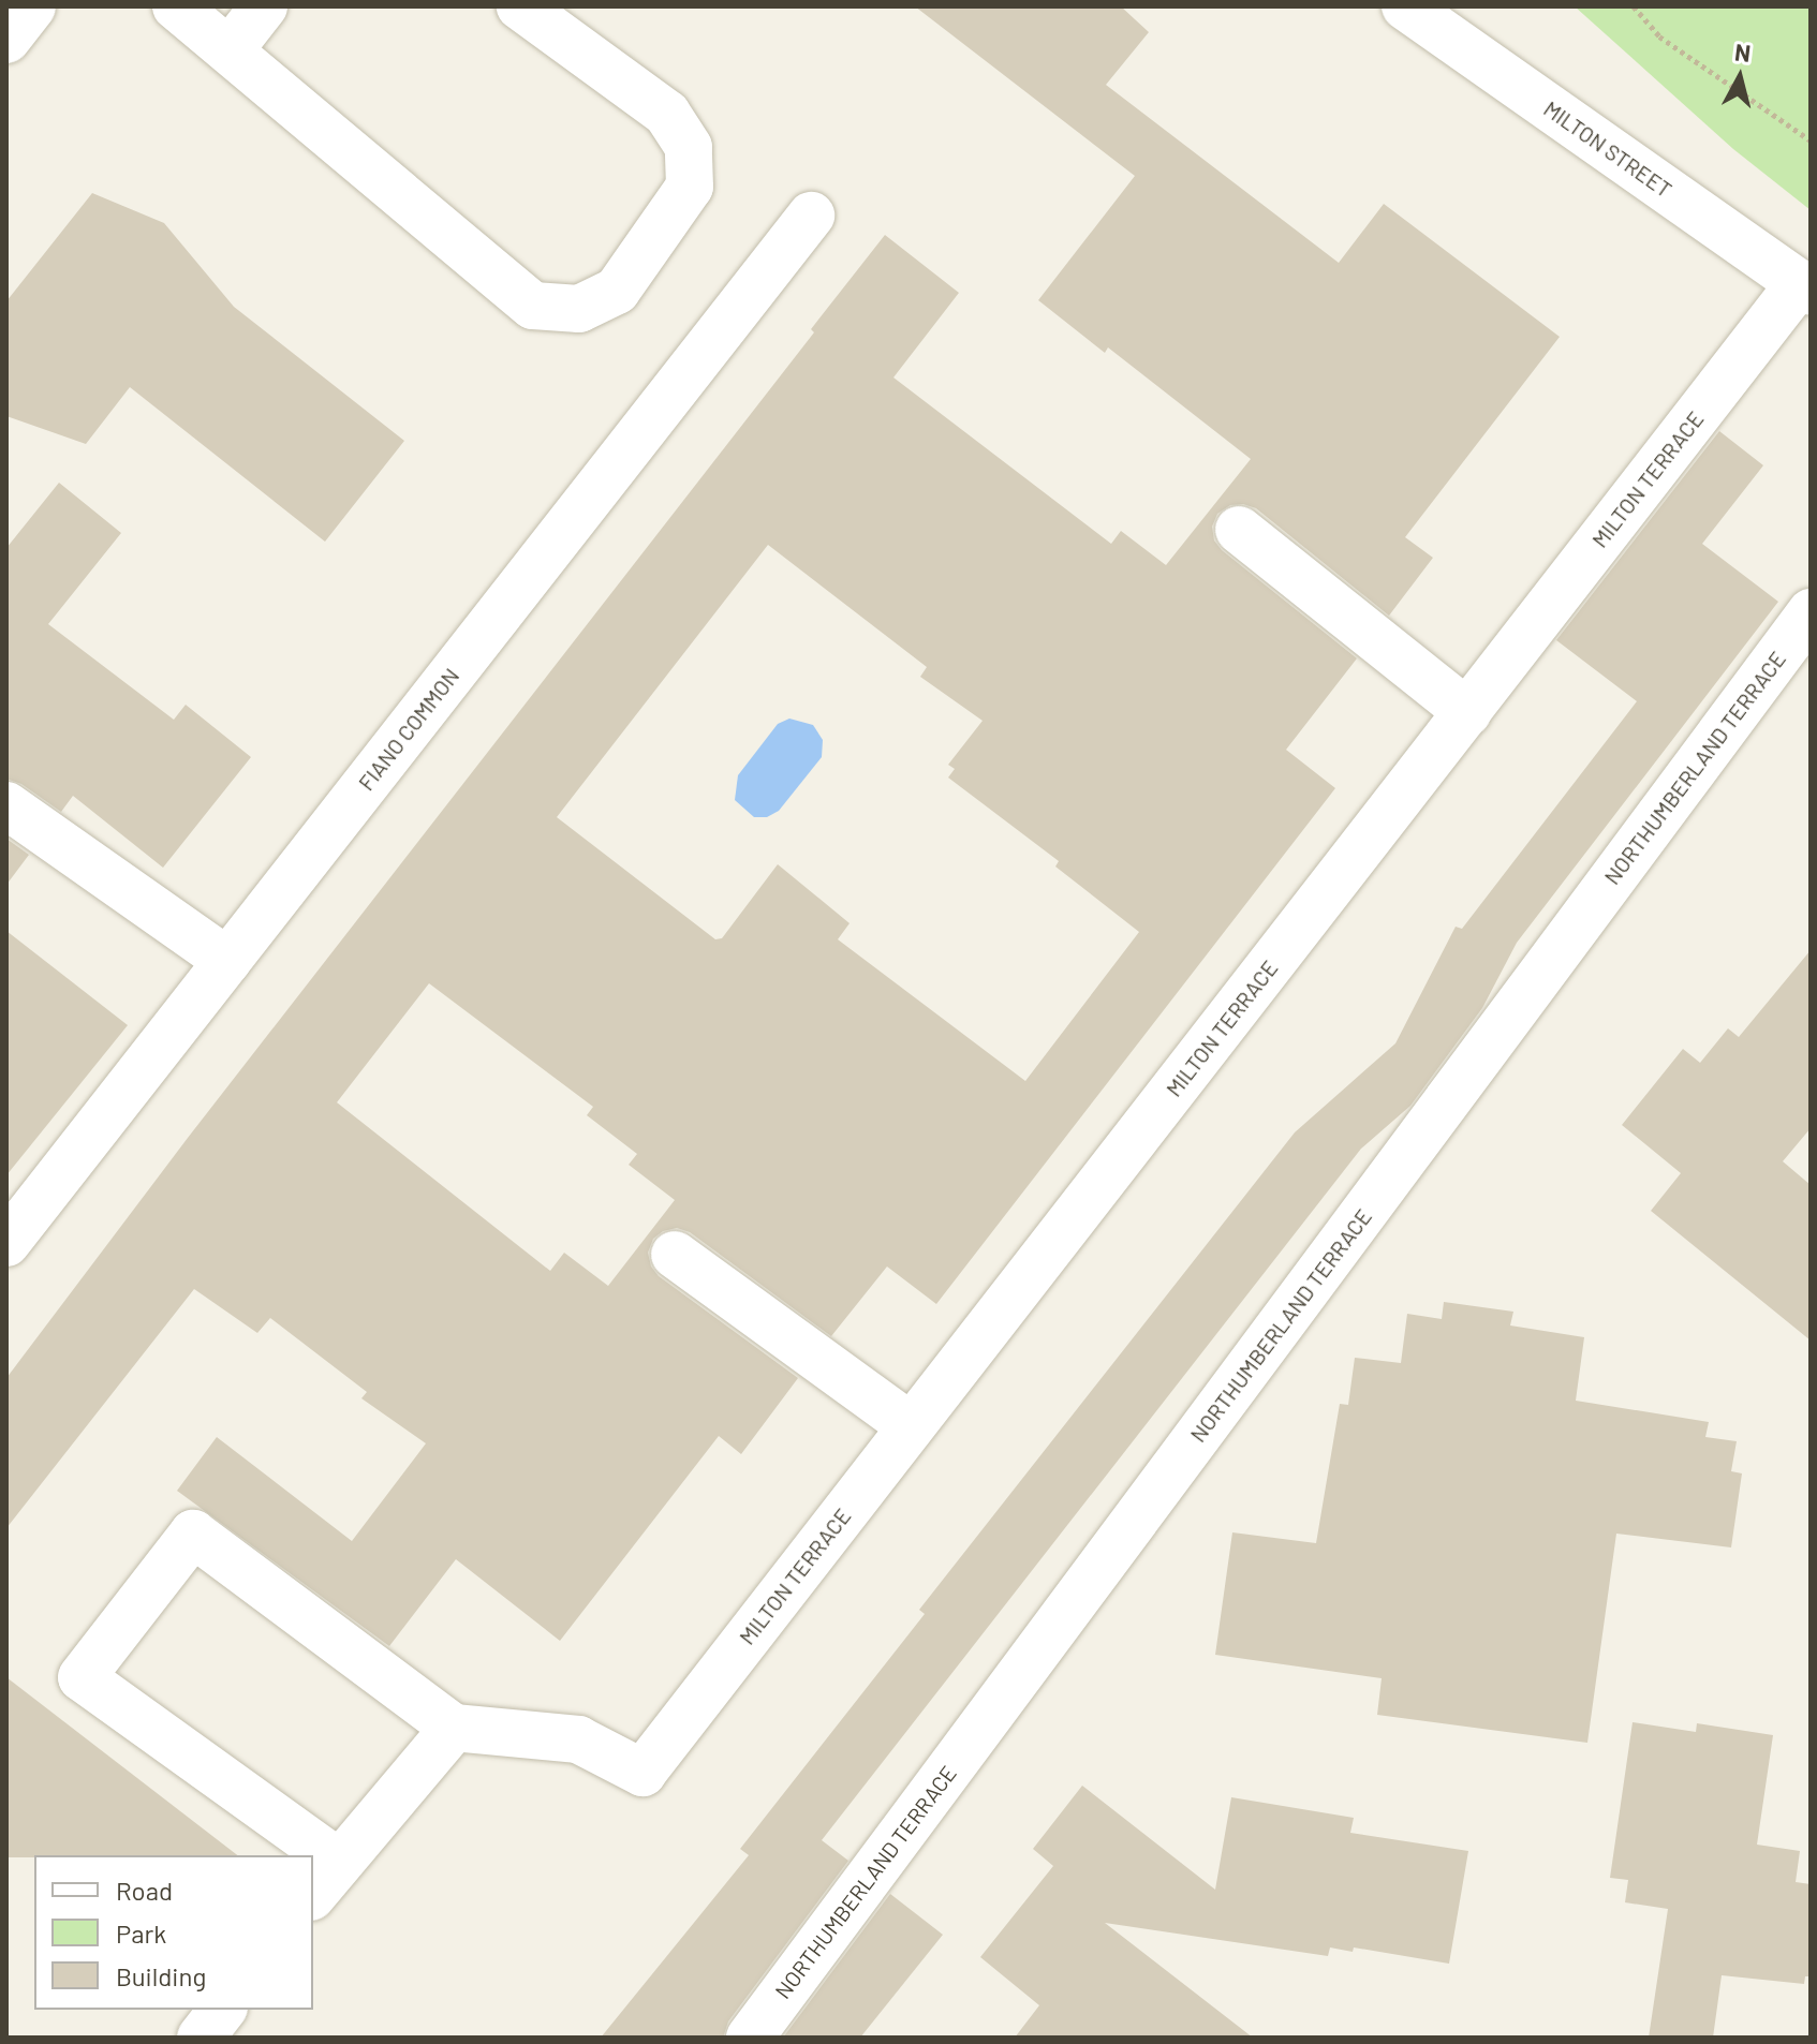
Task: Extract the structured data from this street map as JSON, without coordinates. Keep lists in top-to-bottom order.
{
  "streets": {
    "street": [
      "MILTON STREET",
      "MILTON TERRACE",
      "FIANO COMMON",
      "NORTHUMBERLAND TERRACE"
    ]
  },
  "crossings": [
    ["MILTON STREET", "MILTON TERRACE"]
  ],
  "legend": ["Road", "Park", "Building"],
  "north": "top"
}
